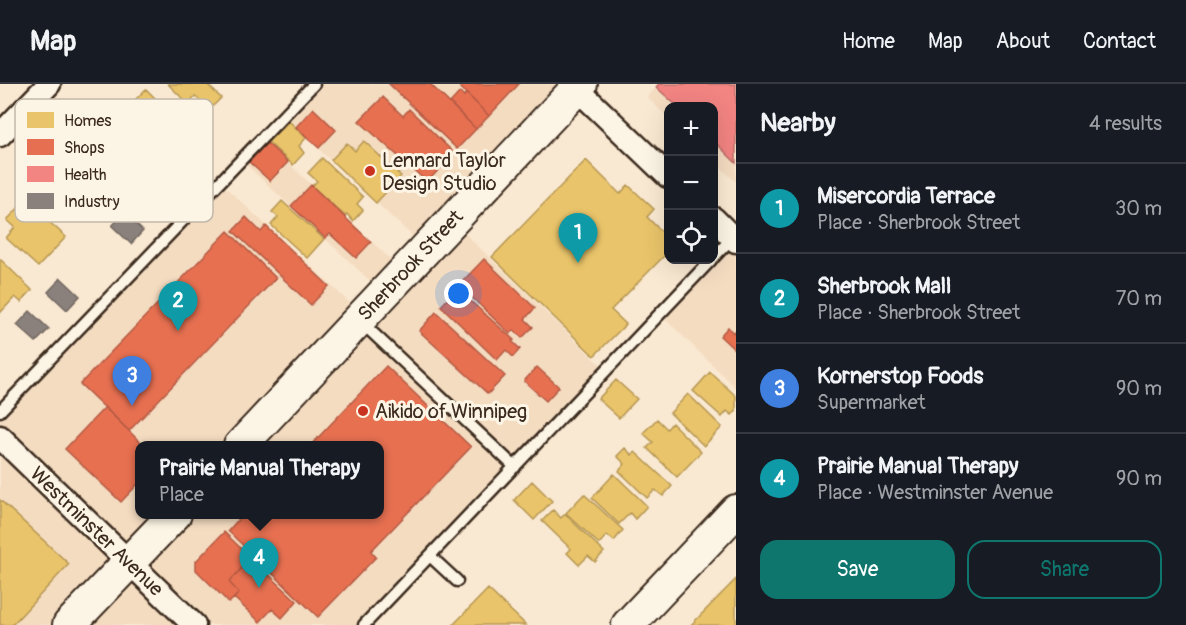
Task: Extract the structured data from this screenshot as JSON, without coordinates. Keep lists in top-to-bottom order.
{
  "streets": {
    "main road": ["Sherbrook Street"],
    "street": ["Westminster Avenue"]
  },
  "places": ["Lennard Taylor Design Studio", "Aikido of Winnipeg"],
  "legend": [
    "Homes",
    "Shops",
    "Health",
    "Industry"
  ],
  "page": {
    "header": "Map",
    "nav": [
      "Home",
      "Map",
      "About",
      "Contact"
    ],
    "heading": ["Nearby", "4 results"],
    "map_buttons": ["+", "−"],
    "list": [
      {
        "mark": "1",
        "name": "Misercordia Terrace",
        "note": "Place · Sherbrook Street",
        "value": "30 m"
      },
      {
        "mark": "2",
        "name": "Sherbrook Mall",
        "note": "Place · Sherbrook Street",
        "value": "70 m"
      },
      {
        "mark": "3",
        "name": "Kornerstop Foods",
        "note": "Supermarket",
        "value": "90 m"
      },
      {
        "mark": "4",
        "name": "Prairie Manual Therapy",
        "note": "Place · Westminster Avenue",
        "value": "90 m"
      }
    ],
    "pins": [
      "1",
      "2",
      "3",
      "4"
    ],
    "popup": ["Prairie Manual Therapy", "Place"],
    "buttons": ["Save", "Share"]
  }
}
